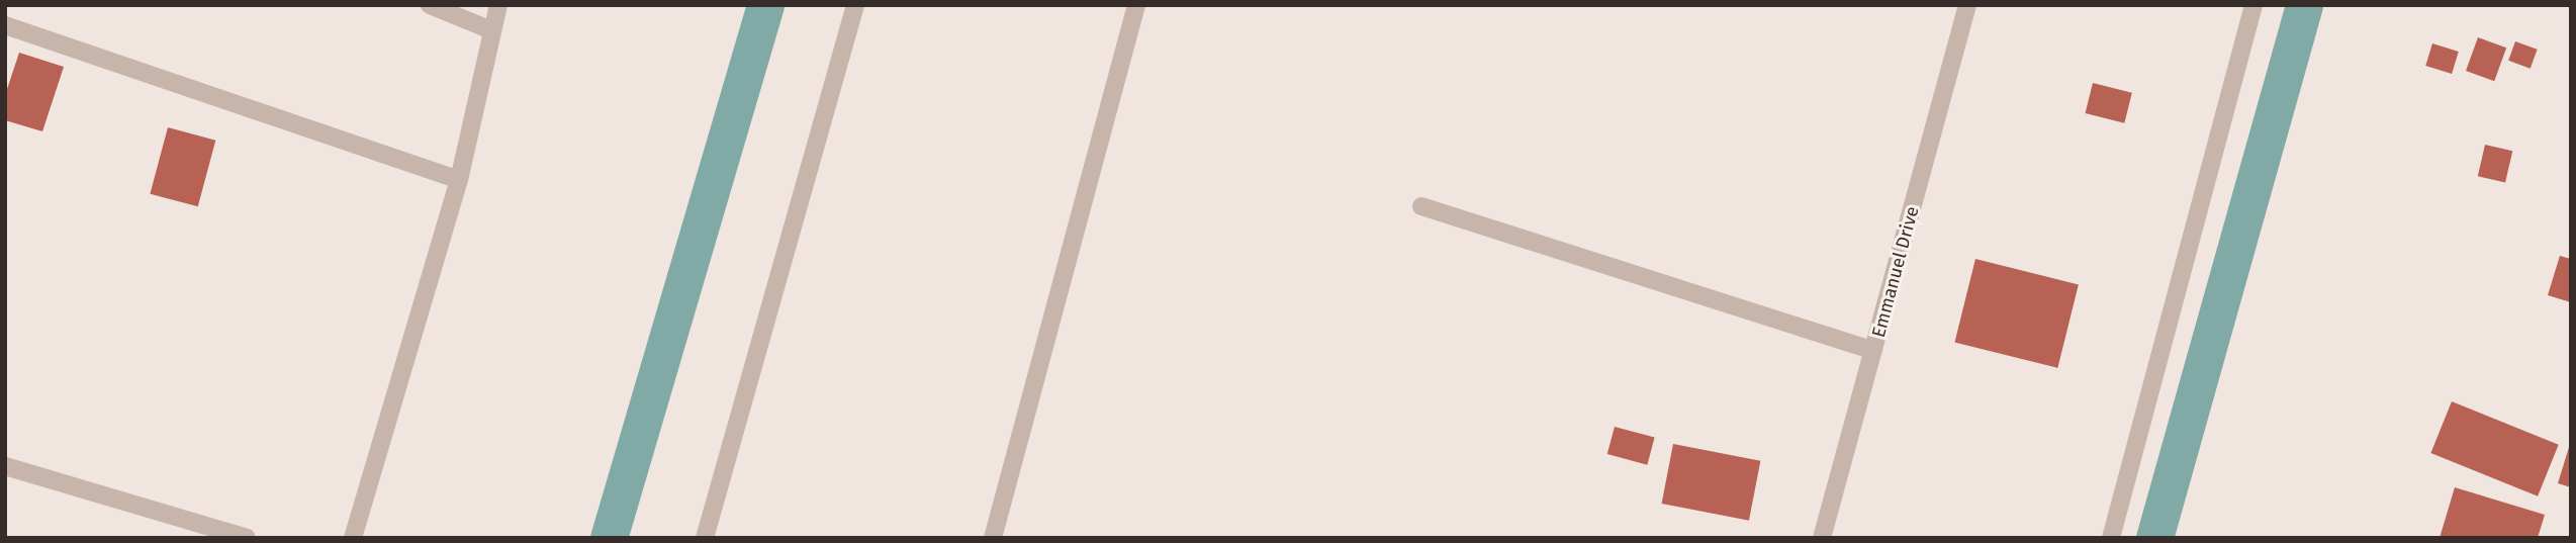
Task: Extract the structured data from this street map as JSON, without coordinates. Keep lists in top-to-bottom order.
{
  "streets": {
    "street": ["Emmanuel Drive"]
  }
}
